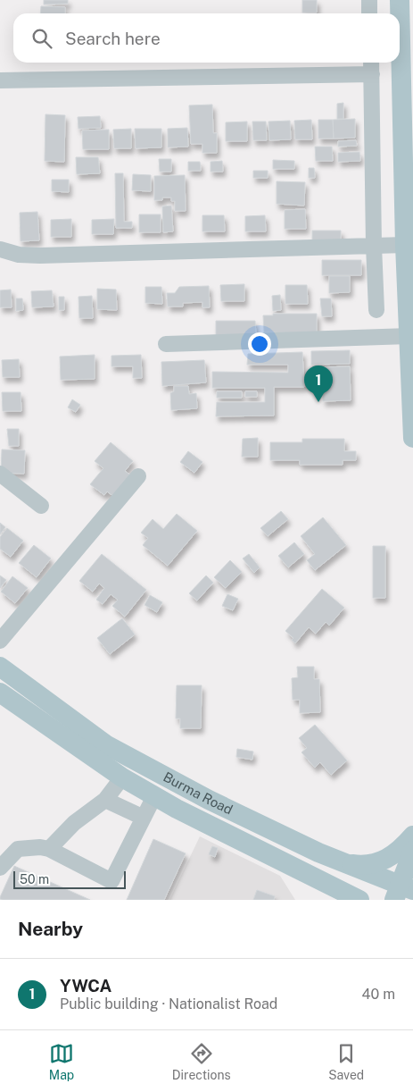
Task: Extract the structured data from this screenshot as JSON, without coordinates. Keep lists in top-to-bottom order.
{
  "streets": {
    "main road": ["Burma Road"]
  },
  "scale_bar": "50 m",
  "page": {
    "search": "Search here",
    "pins": "1",
    "scale": "50 m",
    "heading": "Nearby",
    "list": [
      {
        "mark": "1",
        "name": "YWCA",
        "note": "Public building · Nationalist Road",
        "value": "40 m"
      }
    ],
    "nav": ["Map", "Directions", "Saved"]
  }
}
